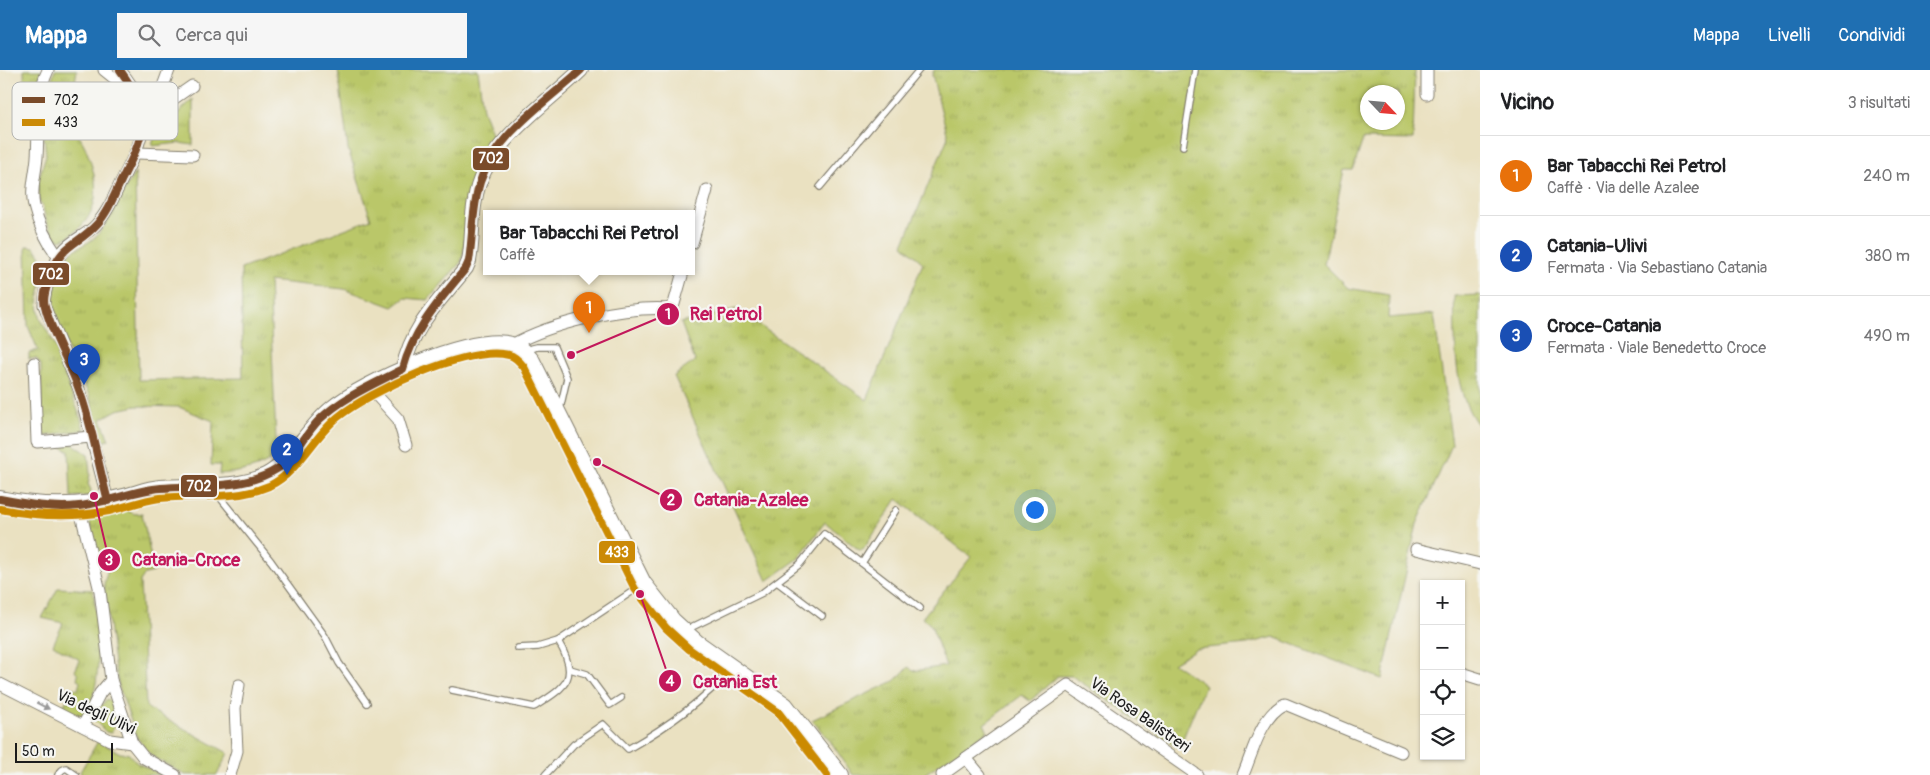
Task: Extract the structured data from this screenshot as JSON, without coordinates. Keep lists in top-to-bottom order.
{
  "streets": {
    "street": ["Via degli Ulivi", "Via Rosa Balistreri"]
  },
  "one_way": ["Via degli Ulivi"],
  "places": [
    "Rei Petrol",
    "Catania-Azalee",
    "Catania-Croce",
    "Catania Est"
  ],
  "lines": ["transit line 702", "transit line 433"],
  "legend": ["702", "433"],
  "scale_bar": "50 m",
  "north": "bottom right",
  "page": {
    "header": "Mappa",
    "search": "Cerca qui",
    "nav": ["Mappa", "Livelli", "Condividi"],
    "heading": ["Vicino", "3 risultati"],
    "list": [
      {
        "mark": "1",
        "name": "Bar Tabacchi Rei Petrol",
        "note": "Caffè · Via delle Azalee",
        "value": "240 m"
      },
      {
        "mark": "2",
        "name": "Catania-Ulivi",
        "note": "Fermata · Via Sebastiano Catania",
        "value": "380 m"
      },
      {
        "mark": "3",
        "name": "Croce-Catania",
        "note": "Fermata · Viale Benedetto Croce",
        "value": "490 m"
      }
    ],
    "popup": ["Bar Tabacchi Rei Petrol", "Caffè"],
    "pins": ["1", "3", "2"],
    "map_buttons": ["+", "−"],
    "scale": "50 m"
  }
}
